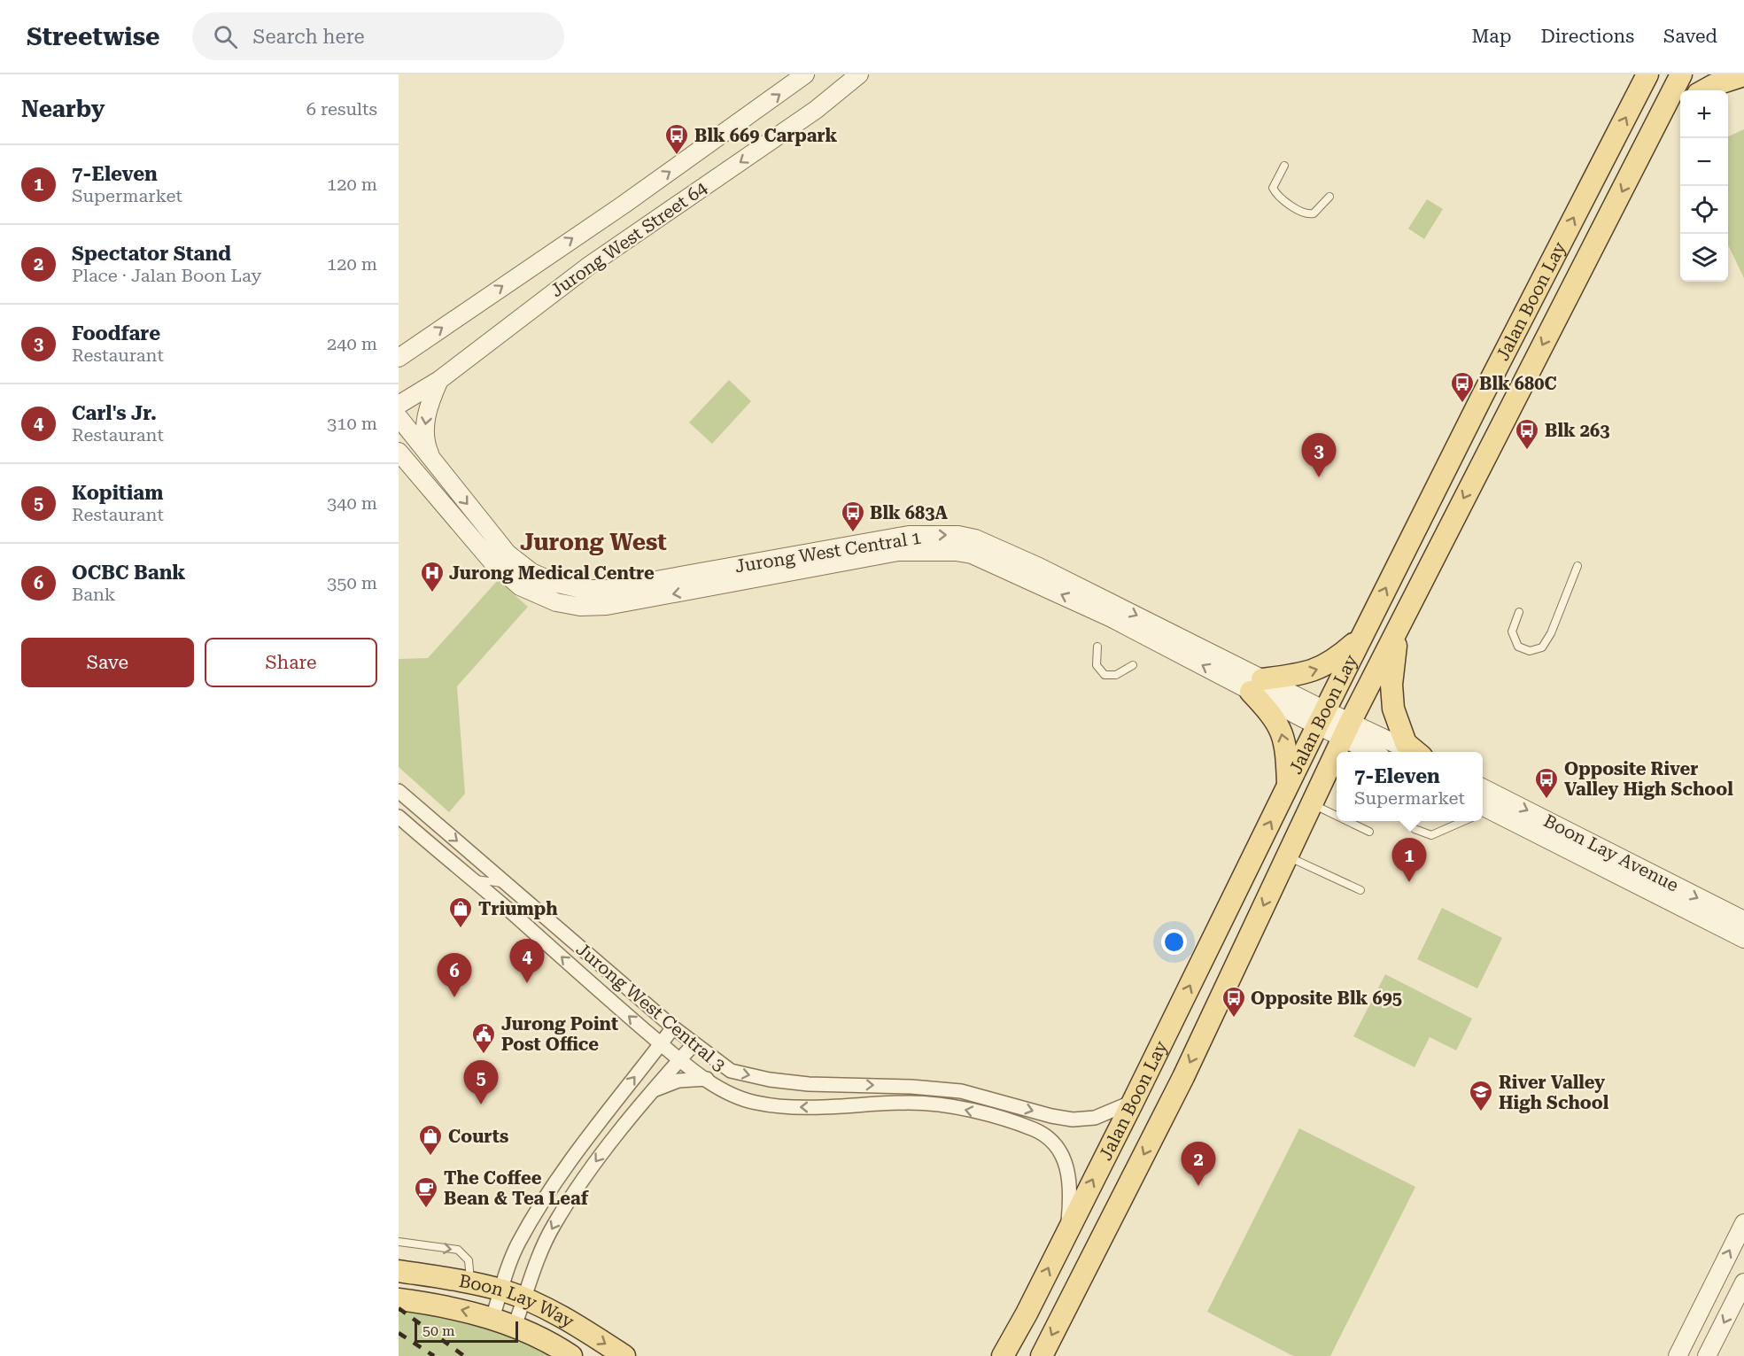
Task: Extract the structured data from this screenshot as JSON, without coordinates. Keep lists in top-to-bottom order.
{
  "streets": {
    "main road": ["Jalan Boon Lay", "Boon Lay Way"],
    "street": [
      "Jurong West Street 64",
      "Jurong West Central 1",
      "Boon Lay Avenue",
      "Jurong West Central 3"
    ]
  },
  "crossings": [
    ["Jalan Boon Lay", "Jurong West Central 1"],
    ["Jalan Boon Lay", "Jurong West Central 3"]
  ],
  "districts": ["Jurong West"],
  "places": {
    "bus stop": [
      "Blk 669 Carpark",
      "Blk 680C",
      "Blk 263",
      "Blk 683A",
      "Opposite River Valley High School",
      "Opposite Blk 695"
    ],
    "hospital": ["Jurong Medical Centre"],
    "shop": ["Triumph", "Courts"],
    "public building": ["Jurong Point Post Office"],
    "school or university": ["River Valley High School"],
    "cafe": ["The Coffee Bean & Tea Leaf"]
  },
  "scale_bar": "50 m",
  "page": {
    "header": "Streetwise",
    "search": "Search here",
    "nav": ["Map", "Directions", "Saved"],
    "heading": ["Nearby", "6 results"],
    "map_buttons": ["+", "−"],
    "list": [
      {
        "mark": "1",
        "name": "7-Eleven",
        "note": "Supermarket",
        "value": "120 m"
      },
      {
        "mark": "2",
        "name": "Spectator Stand",
        "note": "Place · Jalan Boon Lay",
        "value": "120 m"
      },
      {
        "mark": "3",
        "name": "Foodfare",
        "note": "Restaurant",
        "value": "240 m"
      },
      {
        "mark": "4",
        "name": "Carl's Jr.",
        "note": "Restaurant",
        "value": "310 m"
      },
      {
        "mark": "5",
        "name": "Kopitiam",
        "note": "Restaurant",
        "value": "340 m"
      },
      {
        "mark": "6",
        "name": "OCBC Bank",
        "note": "Bank",
        "value": "350 m"
      }
    ],
    "pins": [
      "3",
      "1",
      "4",
      "6",
      "5",
      "2"
    ],
    "buttons": ["Save", "Share"],
    "popup": ["7-Eleven", "Supermarket"],
    "scale": "50 m"
  }
}
